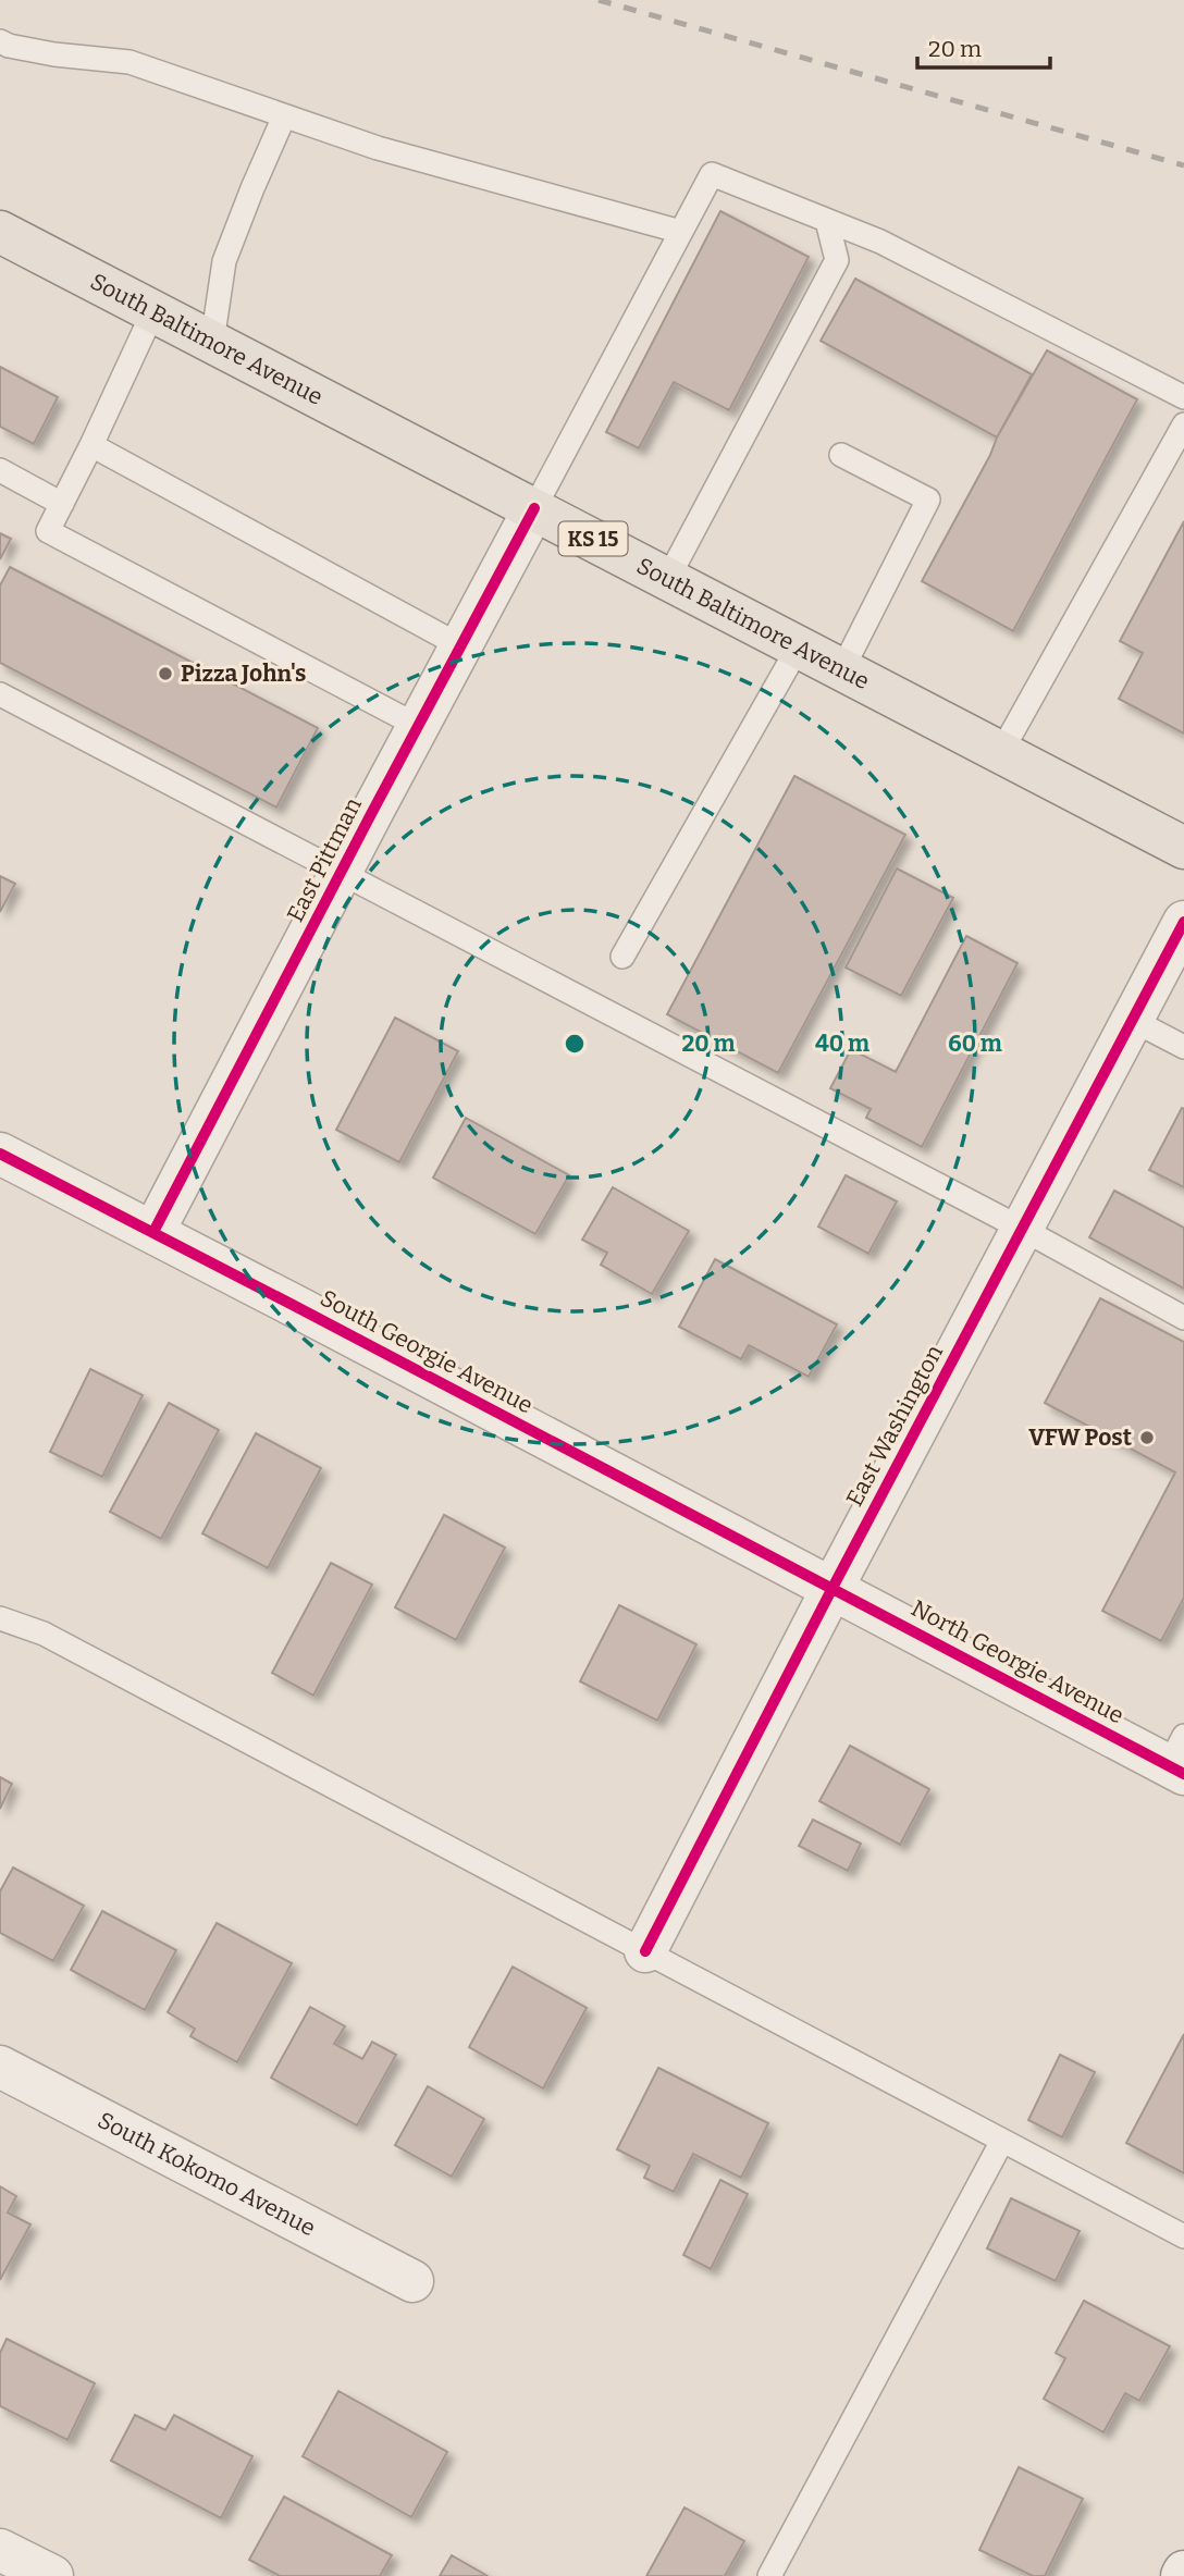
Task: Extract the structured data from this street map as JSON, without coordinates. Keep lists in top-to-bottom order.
{
  "streets": {
    "main road": ["South Baltimore Avenue", "KS 15"],
    "street": [
      "East Pittman",
      "South Georgie Avenue",
      "East Washington",
      "North Georgie Avenue",
      "South Kokomo Avenue"
    ]
  },
  "crossings": [
    ["South Baltimore Avenue", "East Pittman"],
    ["East Pittman", "South Georgie Avenue"],
    ["South Georgie Avenue", "East Washington"],
    ["South Georgie Avenue", "North Georgie Avenue"],
    ["East Washington", "North Georgie Avenue"]
  ],
  "places": ["Pizza John's", "VFW Post"],
  "scale_bar": "20 m",
  "rings": ["20 m", "40 m", "60 m"]
}
